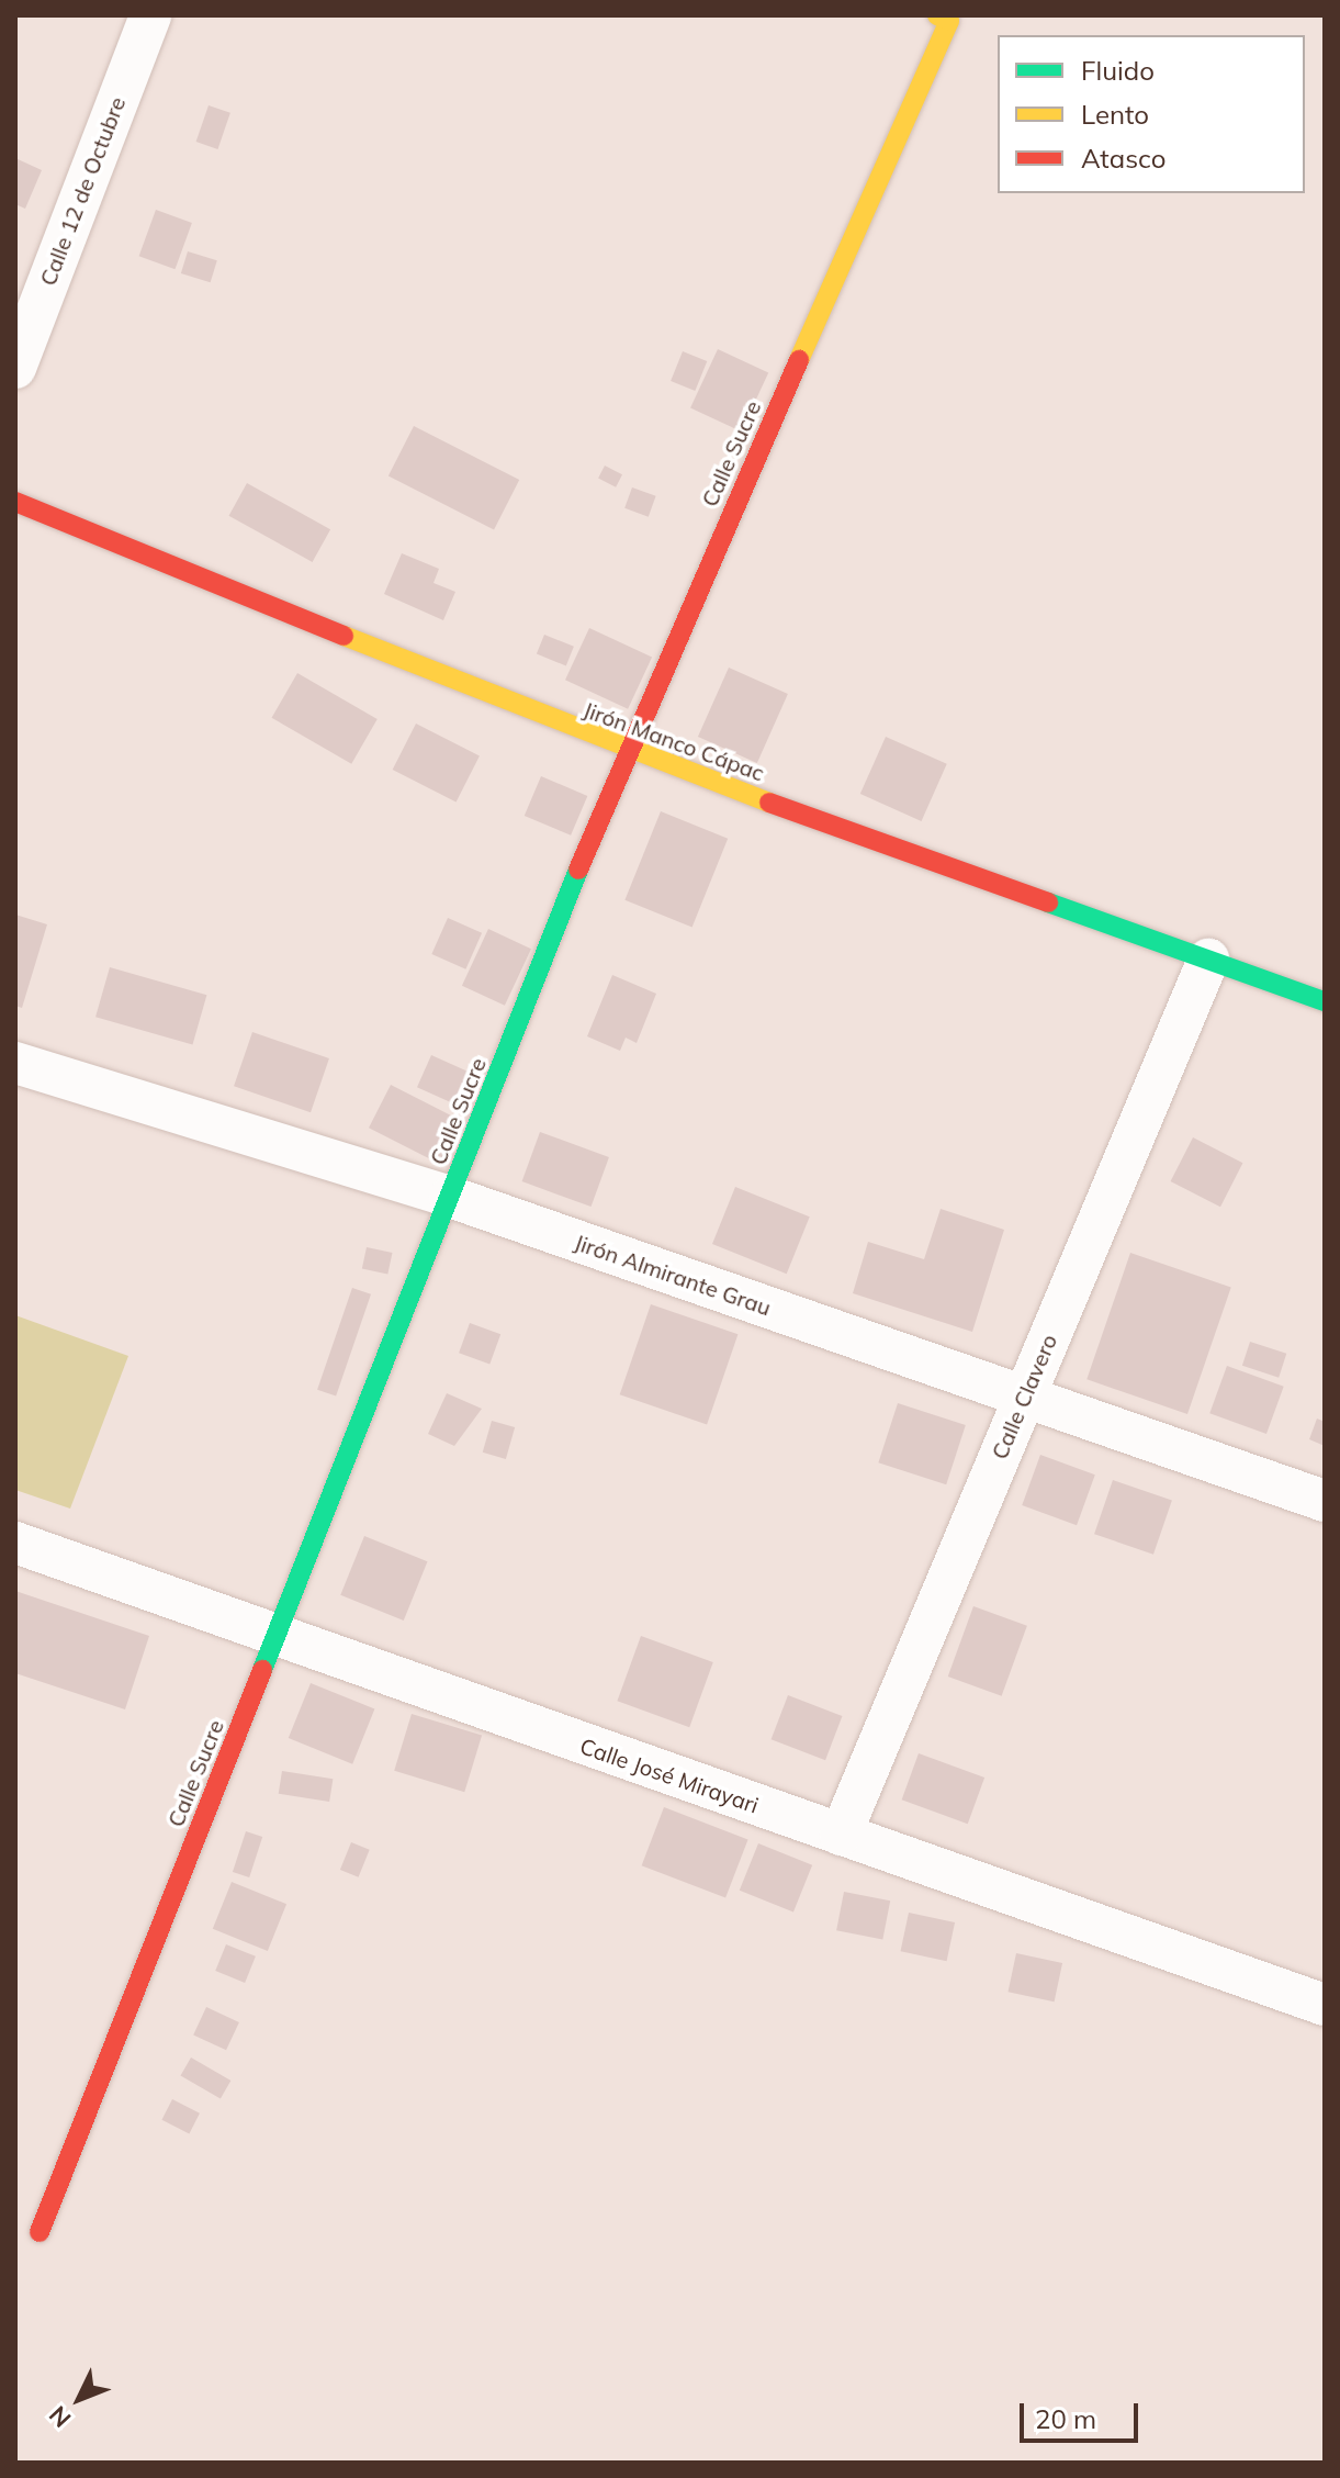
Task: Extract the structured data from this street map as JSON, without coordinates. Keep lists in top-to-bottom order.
{
  "streets": {
    "street": [
      "Calle 12 de Octubre",
      "Calle Sucre",
      "Jirón Manco Cápac",
      "Jirón Almirante Grau",
      "Calle Clavero",
      "Calle José Mirayari"
    ]
  },
  "crossings": [
    ["Calle Sucre", "Jirón Manco Cápac"],
    ["Calle Sucre", "Jirón Almirante Grau"],
    ["Calle Sucre", "Calle José Mirayari"],
    ["Jirón Manco Cápac", "Calle Clavero"],
    ["Jirón Almirante Grau", "Calle Clavero"],
    ["Calle Clavero", "Calle José Mirayari"]
  ],
  "legend": ["Fluido", "Lento", "Atasco"],
  "scale_bar": "20 m",
  "north": "bottom left"
}
